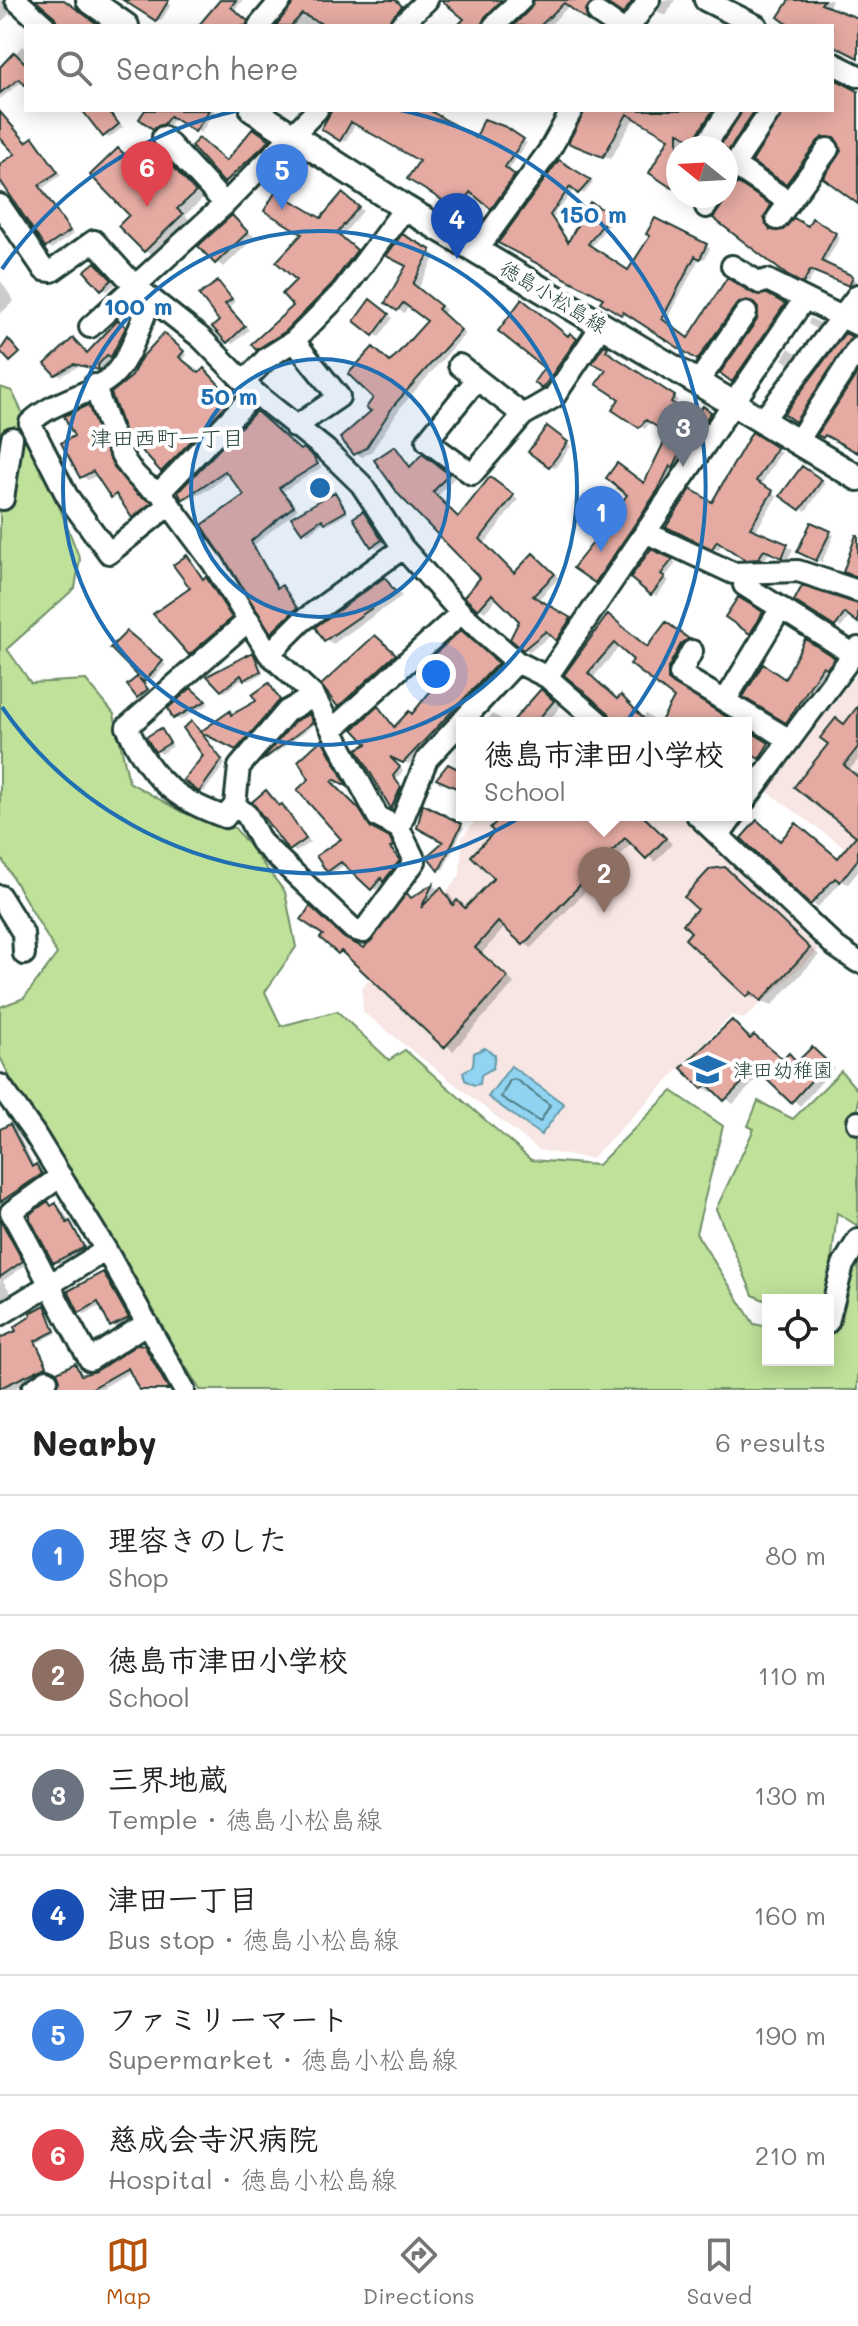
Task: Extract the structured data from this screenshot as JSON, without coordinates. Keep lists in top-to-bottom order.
{
  "streets": {
    "main road": ["徳島小松島線"]
  },
  "districts": ["津田西町一丁目"],
  "places": {
    "school or university": ["津田幼稚園"]
  },
  "north": "left",
  "page": {
    "search": "Search here",
    "pins": [
      "6",
      "5",
      "4",
      "3",
      "1",
      "2"
    ],
    "popup": ["徳島市津田小学校", "School"],
    "heading": ["Nearby", "6 results"],
    "list": [
      {
        "mark": "1",
        "name": "理容きのした",
        "note": "Shop",
        "value": "80 m"
      },
      {
        "mark": "2",
        "name": "徳島市津田小学校",
        "note": "School",
        "value": "110 m"
      },
      {
        "mark": "3",
        "name": "三界地蔵",
        "note": "Temple · 徳島小松島線",
        "value": "130 m"
      },
      {
        "mark": "4",
        "name": "津田一丁目",
        "note": "Bus stop · 徳島小松島線",
        "value": "160 m"
      },
      {
        "mark": "5",
        "name": "ファミリーマート",
        "note": "Supermarket · 徳島小松島線",
        "value": "190 m"
      },
      {
        "mark": "6",
        "name": "慈成会寺沢病院",
        "note": "Hospital · 徳島小松島線",
        "value": "210 m"
      }
    ],
    "nav": ["Map", "Directions", "Saved"]
  },
  "rings": ["150 m", "100 m", "50 m"]
}
